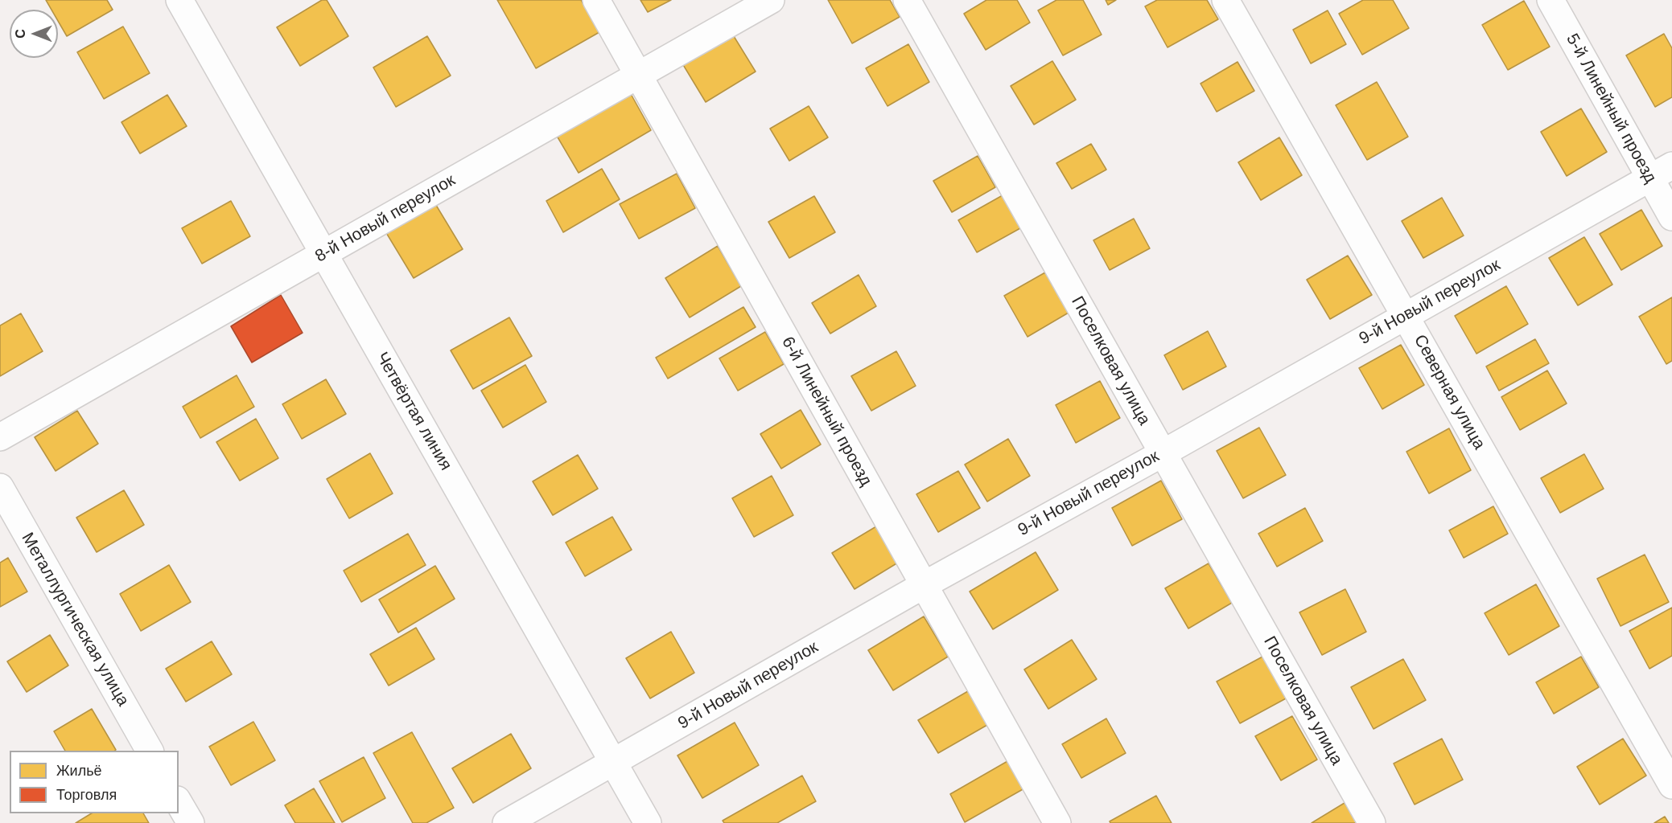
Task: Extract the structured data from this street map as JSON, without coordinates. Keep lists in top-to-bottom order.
{
  "streets": {
    "street": [
      "5-й Линейный проезд",
      "8-й Новый переулок",
      "9-й Новый переулок",
      "Поселковая улица",
      "Северная улица",
      "Четвёртая линия",
      "6-й Линейный проезд",
      "Металлургическая улица"
    ]
  },
  "crossings": [
    ["5-й Линейный проезд", "9-й Новый переулок"],
    ["8-й Новый переулок", "Четвёртая линия"],
    ["8-й Новый переулок", "6-й Линейный проезд"],
    ["9-й Новый переулок", "Поселковая улица"],
    ["9-й Новый переулок", "Северная улица"],
    ["9-й Новый переулок", "Четвёртая линия"],
    ["9-й Новый переулок", "6-й Линейный проезд"]
  ],
  "legend": ["Жильё", "Торговля"],
  "north": "left"
}
